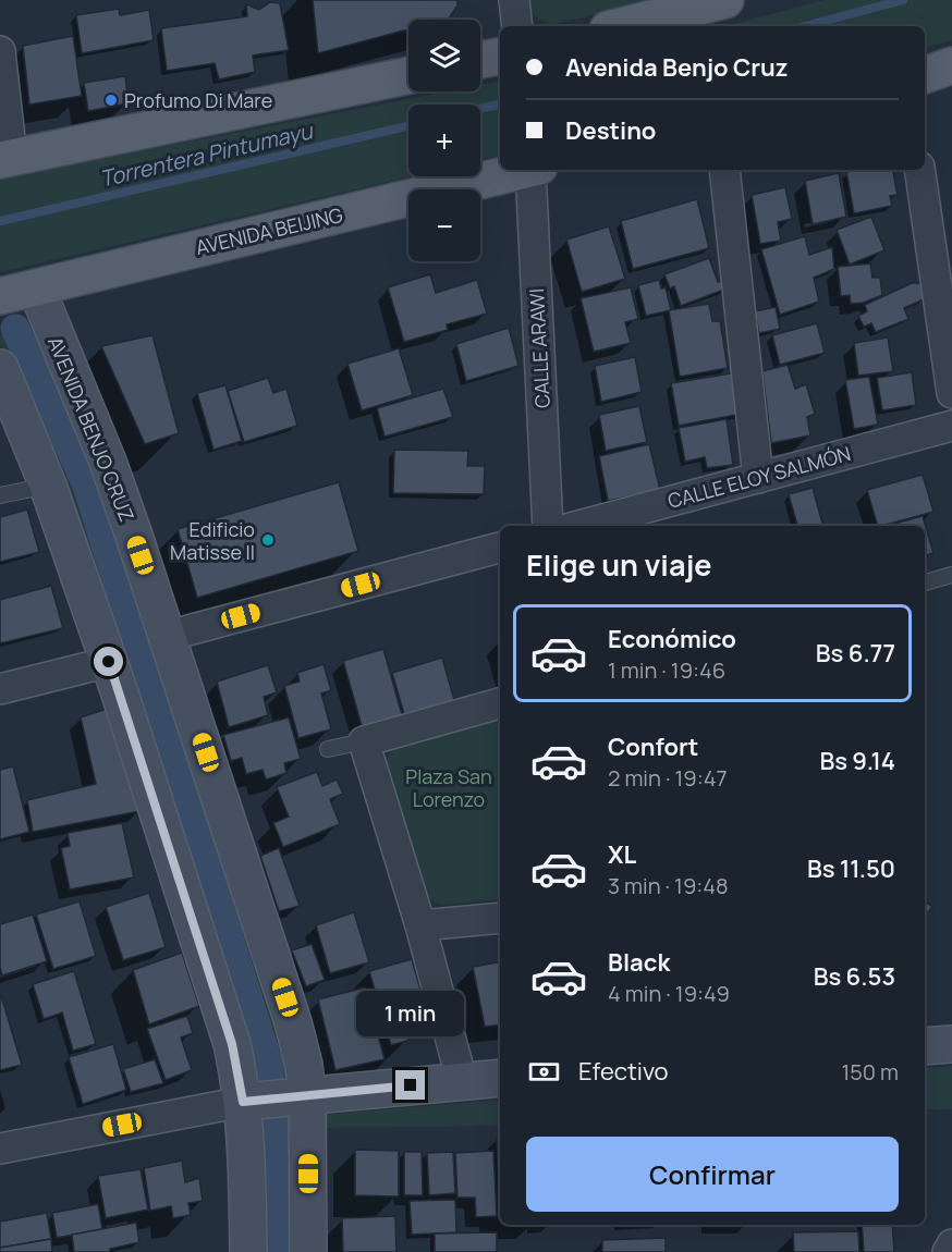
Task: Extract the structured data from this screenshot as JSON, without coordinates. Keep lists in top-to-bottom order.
{
  "streets": {
    "main road": ["AVENIDA BEIJING"],
    "street": ["CALLE ARAWI", "AVENIDA BENJO CRUZ", "CALLE ELOY SALMÓN"]
  },
  "crossings": [
    ["AVENIDA BEIJING", "AVENIDA BENJO CRUZ"]
  ],
  "water": ["Torrentera Pintumayu"],
  "parks": ["Plaza San Lorenzo"],
  "places": ["Profumo Di Mare", "Edificio Matisse II"],
  "page": {
    "map_buttons": ["+", "−"],
    "banner": ["Avenida Benjo Cruz", "Destino"],
    "heading": "Elige un viaje",
    "list": [
      {
        "name": "Económico",
        "note": "1 min · 19:46",
        "value": "Bs 6.77"
      },
      {
        "name": "Confort",
        "note": "2 min · 19:47",
        "value": "Bs 9.14"
      },
      {
        "name": "XL",
        "note": "3 min · 19:48",
        "value": "Bs 11.50"
      },
      {
        "name": "Black",
        "note": "4 min · 19:49",
        "value": "Bs 6.53"
      }
    ],
    "bubble": "1 min",
    "pay": ["Efectivo", "150 m"],
    "buttons": "Confirmar"
  }
}
